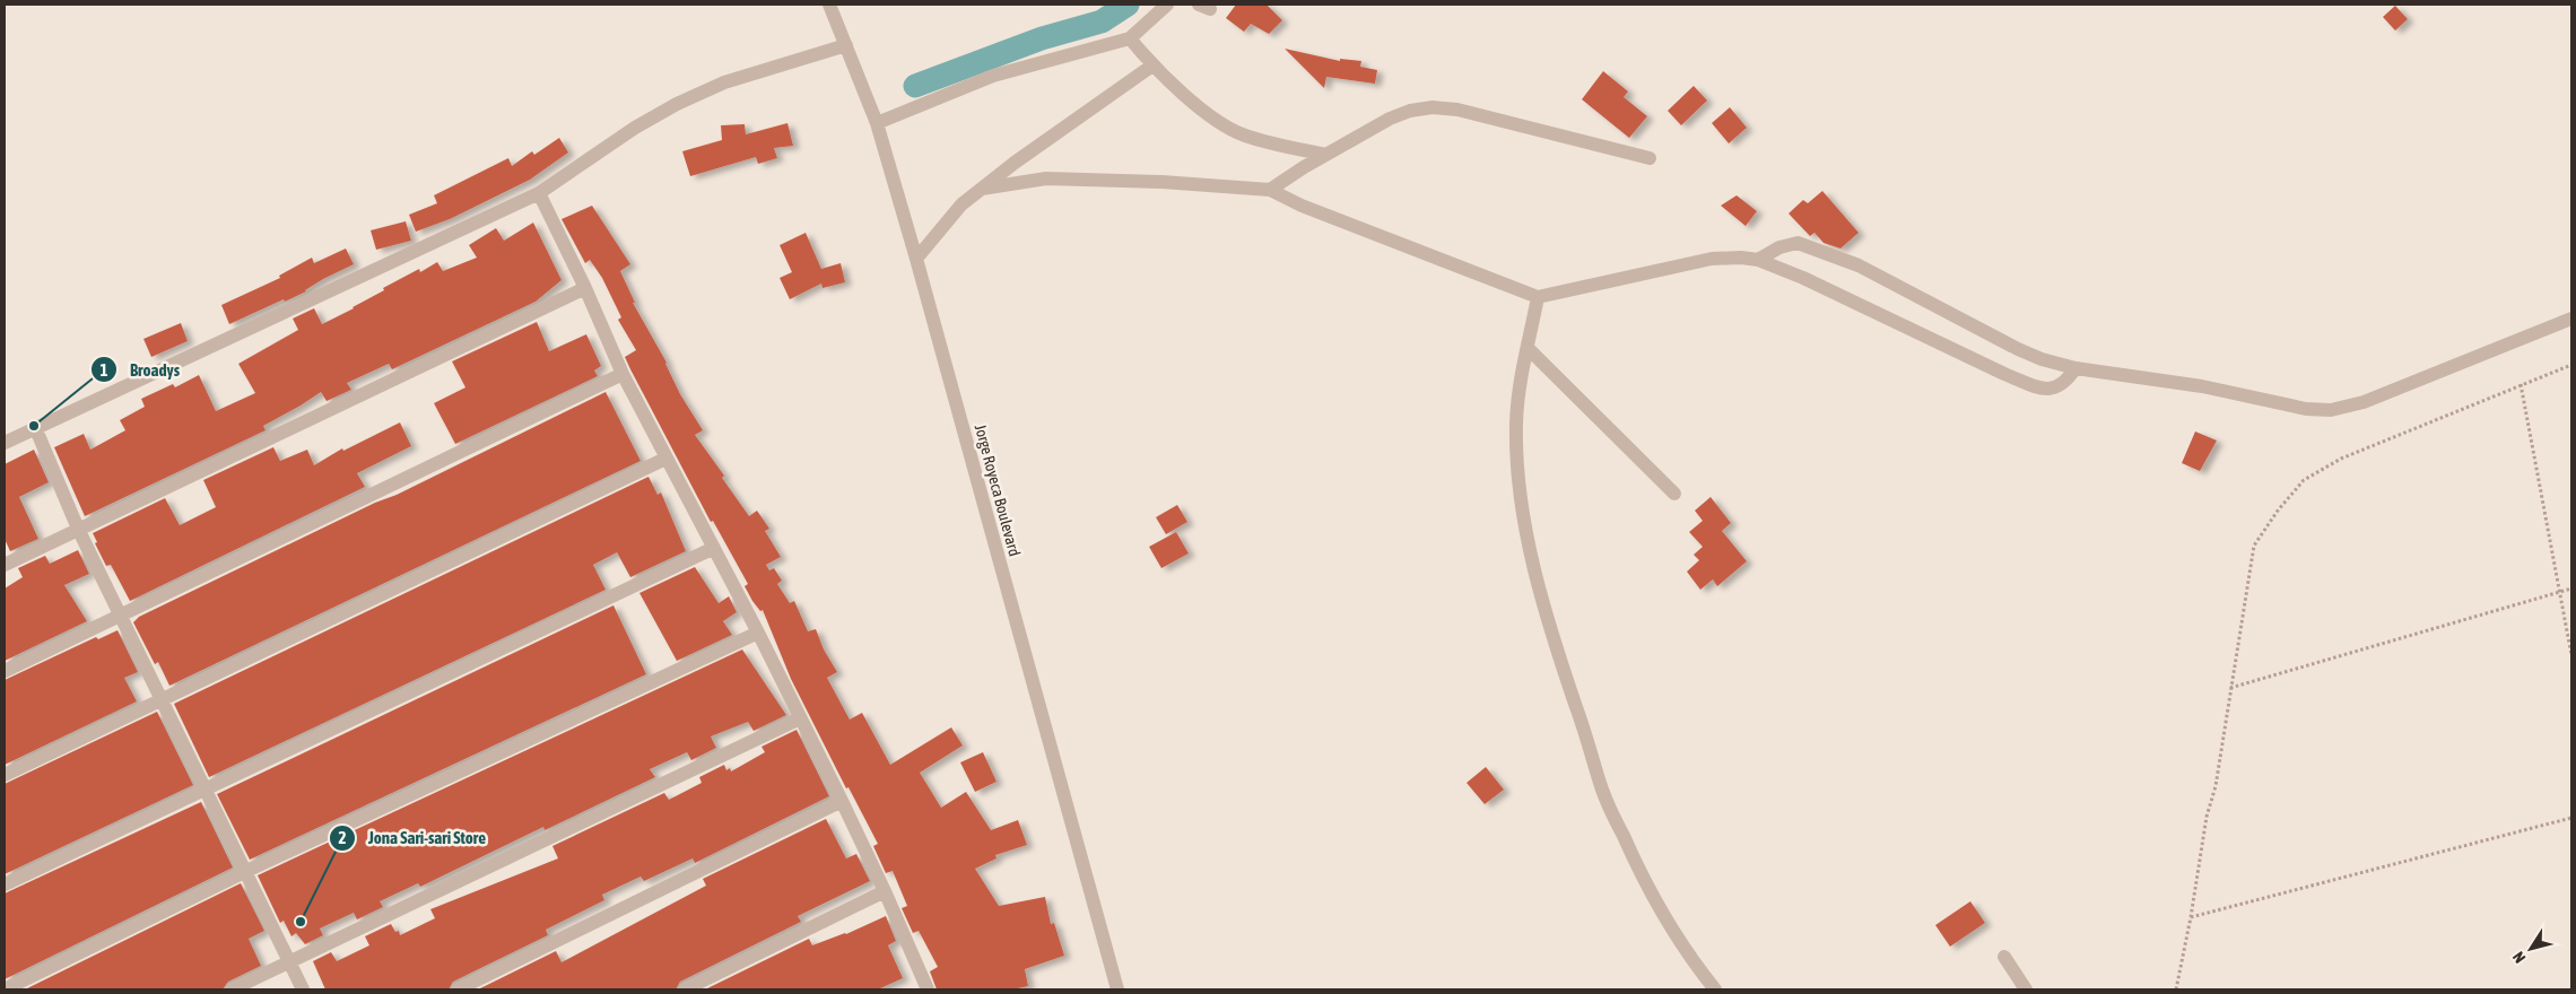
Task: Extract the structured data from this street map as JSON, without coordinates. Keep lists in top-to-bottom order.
{
  "streets": {
    "street": ["Jorge Royeca Boulevard"]
  },
  "places": ["Broadys", "Jona Sari-sari Store"],
  "north": "bottom left"
}
